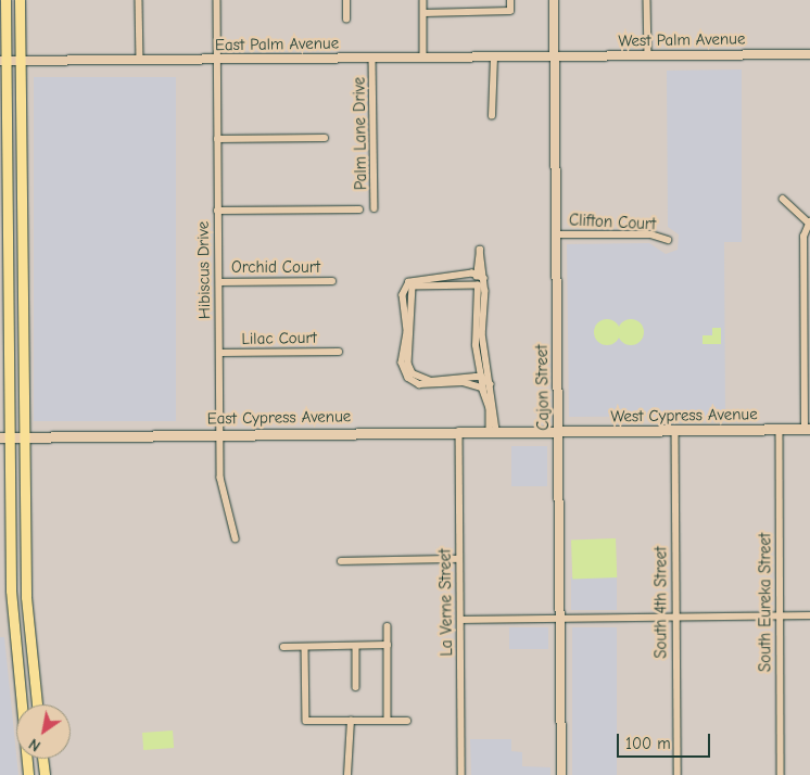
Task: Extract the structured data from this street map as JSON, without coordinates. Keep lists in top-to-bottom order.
{
  "streets": {
    "main road": ["West Cypress Avenue", "East Cypress Avenue"],
    "street": [
      "West Palm Avenue",
      "East Palm Avenue",
      "Palm Lane Drive",
      "Clifton Court",
      "Orchid Court",
      "Hibiscus Drive",
      "Lilac Court",
      "Cajon Street",
      "La Verne Street",
      "South 4th Street",
      "South Eureka Street"
    ]
  },
  "crossings": [
    ["West Palm Avenue", "East Palm Avenue"],
    ["West Palm Avenue", "Cajon Street"],
    ["East Palm Avenue", "Palm Lane Drive"],
    ["East Palm Avenue", "Hibiscus Drive"],
    ["East Palm Avenue", "Cajon Street"],
    ["Clifton Court", "Cajon Street"],
    ["Orchid Court", "Hibiscus Drive"],
    ["Hibiscus Drive", "Lilac Court"],
    ["Hibiscus Drive", "East Cypress Avenue"],
    ["Cajon Street", "West Cypress Avenue"],
    ["Cajon Street", "East Cypress Avenue"],
    ["West Cypress Avenue", "East Cypress Avenue"],
    ["West Cypress Avenue", "South 4th Street"],
    ["West Cypress Avenue", "South Eureka Street"],
    ["East Cypress Avenue", "La Verne Street"]
  ],
  "scale_bar": "100 m",
  "north": "bottom left"
}
